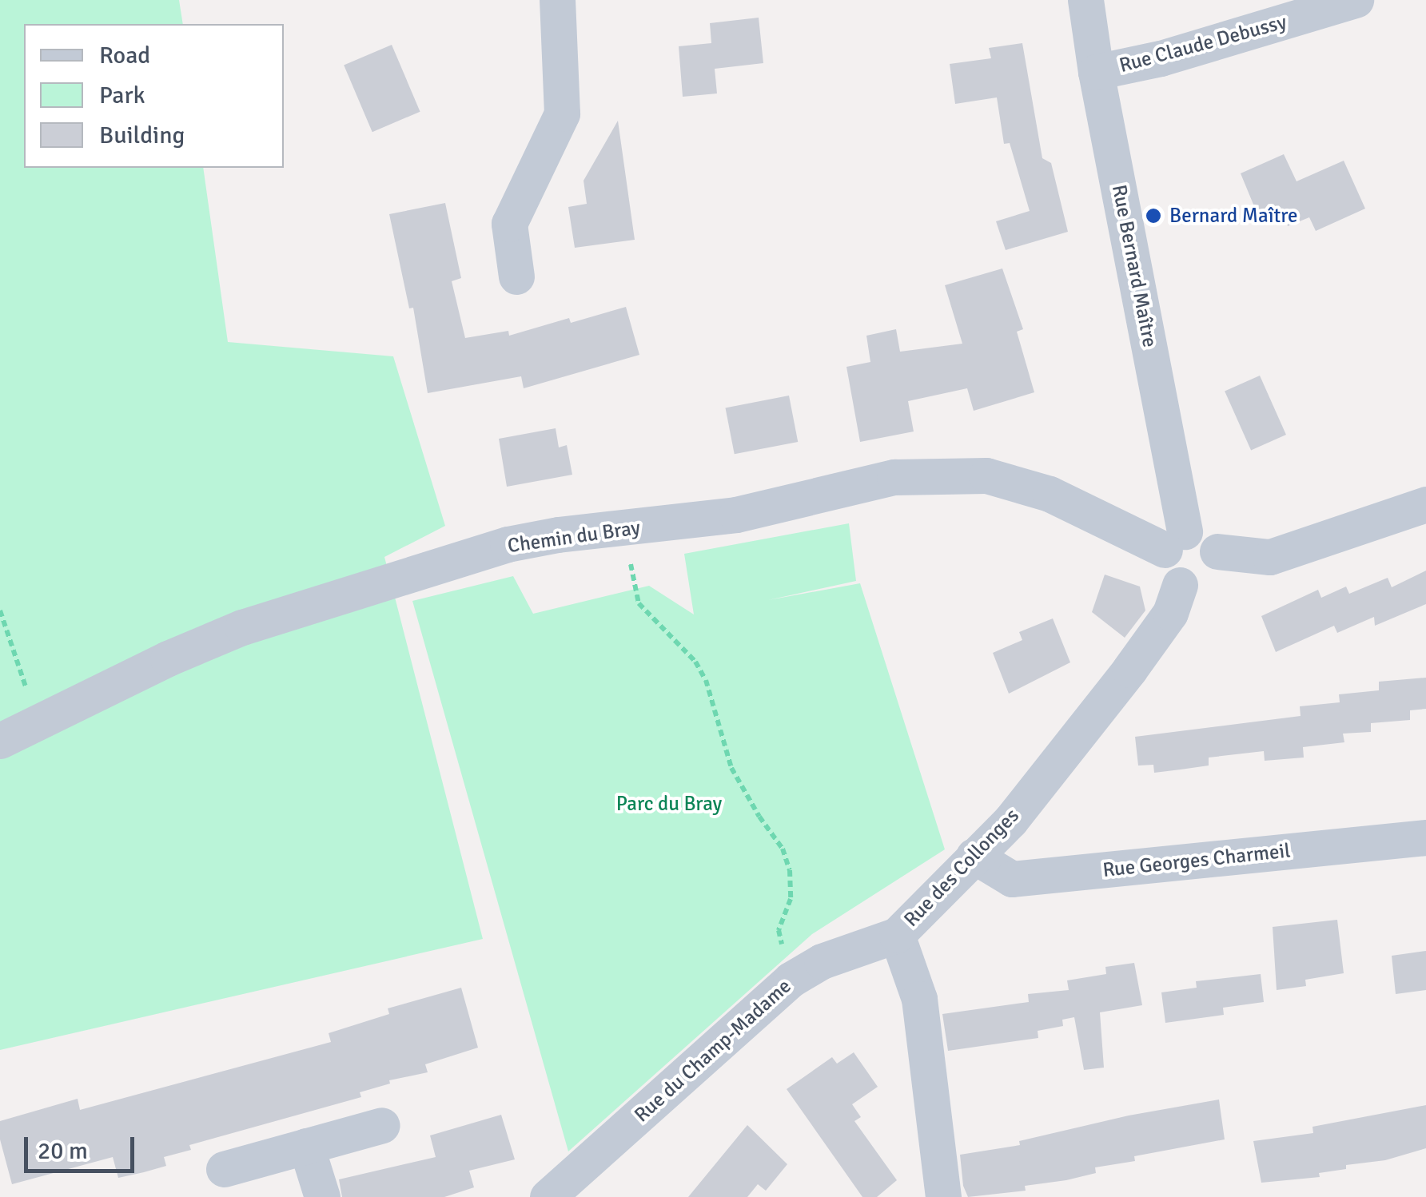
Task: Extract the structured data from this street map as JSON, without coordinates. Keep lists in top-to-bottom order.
{
  "streets": {
    "street": [
      "Rue Claude Debussy",
      "Rue Bernard Maître",
      "Chemin du Bray",
      "Rue Georges Charmeil",
      "Rue des Collonges",
      "Rue du Champ-Madame"
    ]
  },
  "crossings": [
    ["Rue Claude Debussy", "Rue Bernard Maître"],
    ["Rue Bernard Maître", "Chemin du Bray"],
    ["Rue Bernard Maître", "Rue des Collonges"],
    ["Chemin du Bray", "Rue des Collonges"],
    ["Rue Georges Charmeil", "Rue des Collonges"],
    ["Rue des Collonges", "Rue du Champ-Madame"]
  ],
  "parks": ["Parc du Bray"],
  "places": ["Bernard Maître"],
  "legend": ["Road", "Park", "Building"],
  "scale_bar": "20 m"
}
